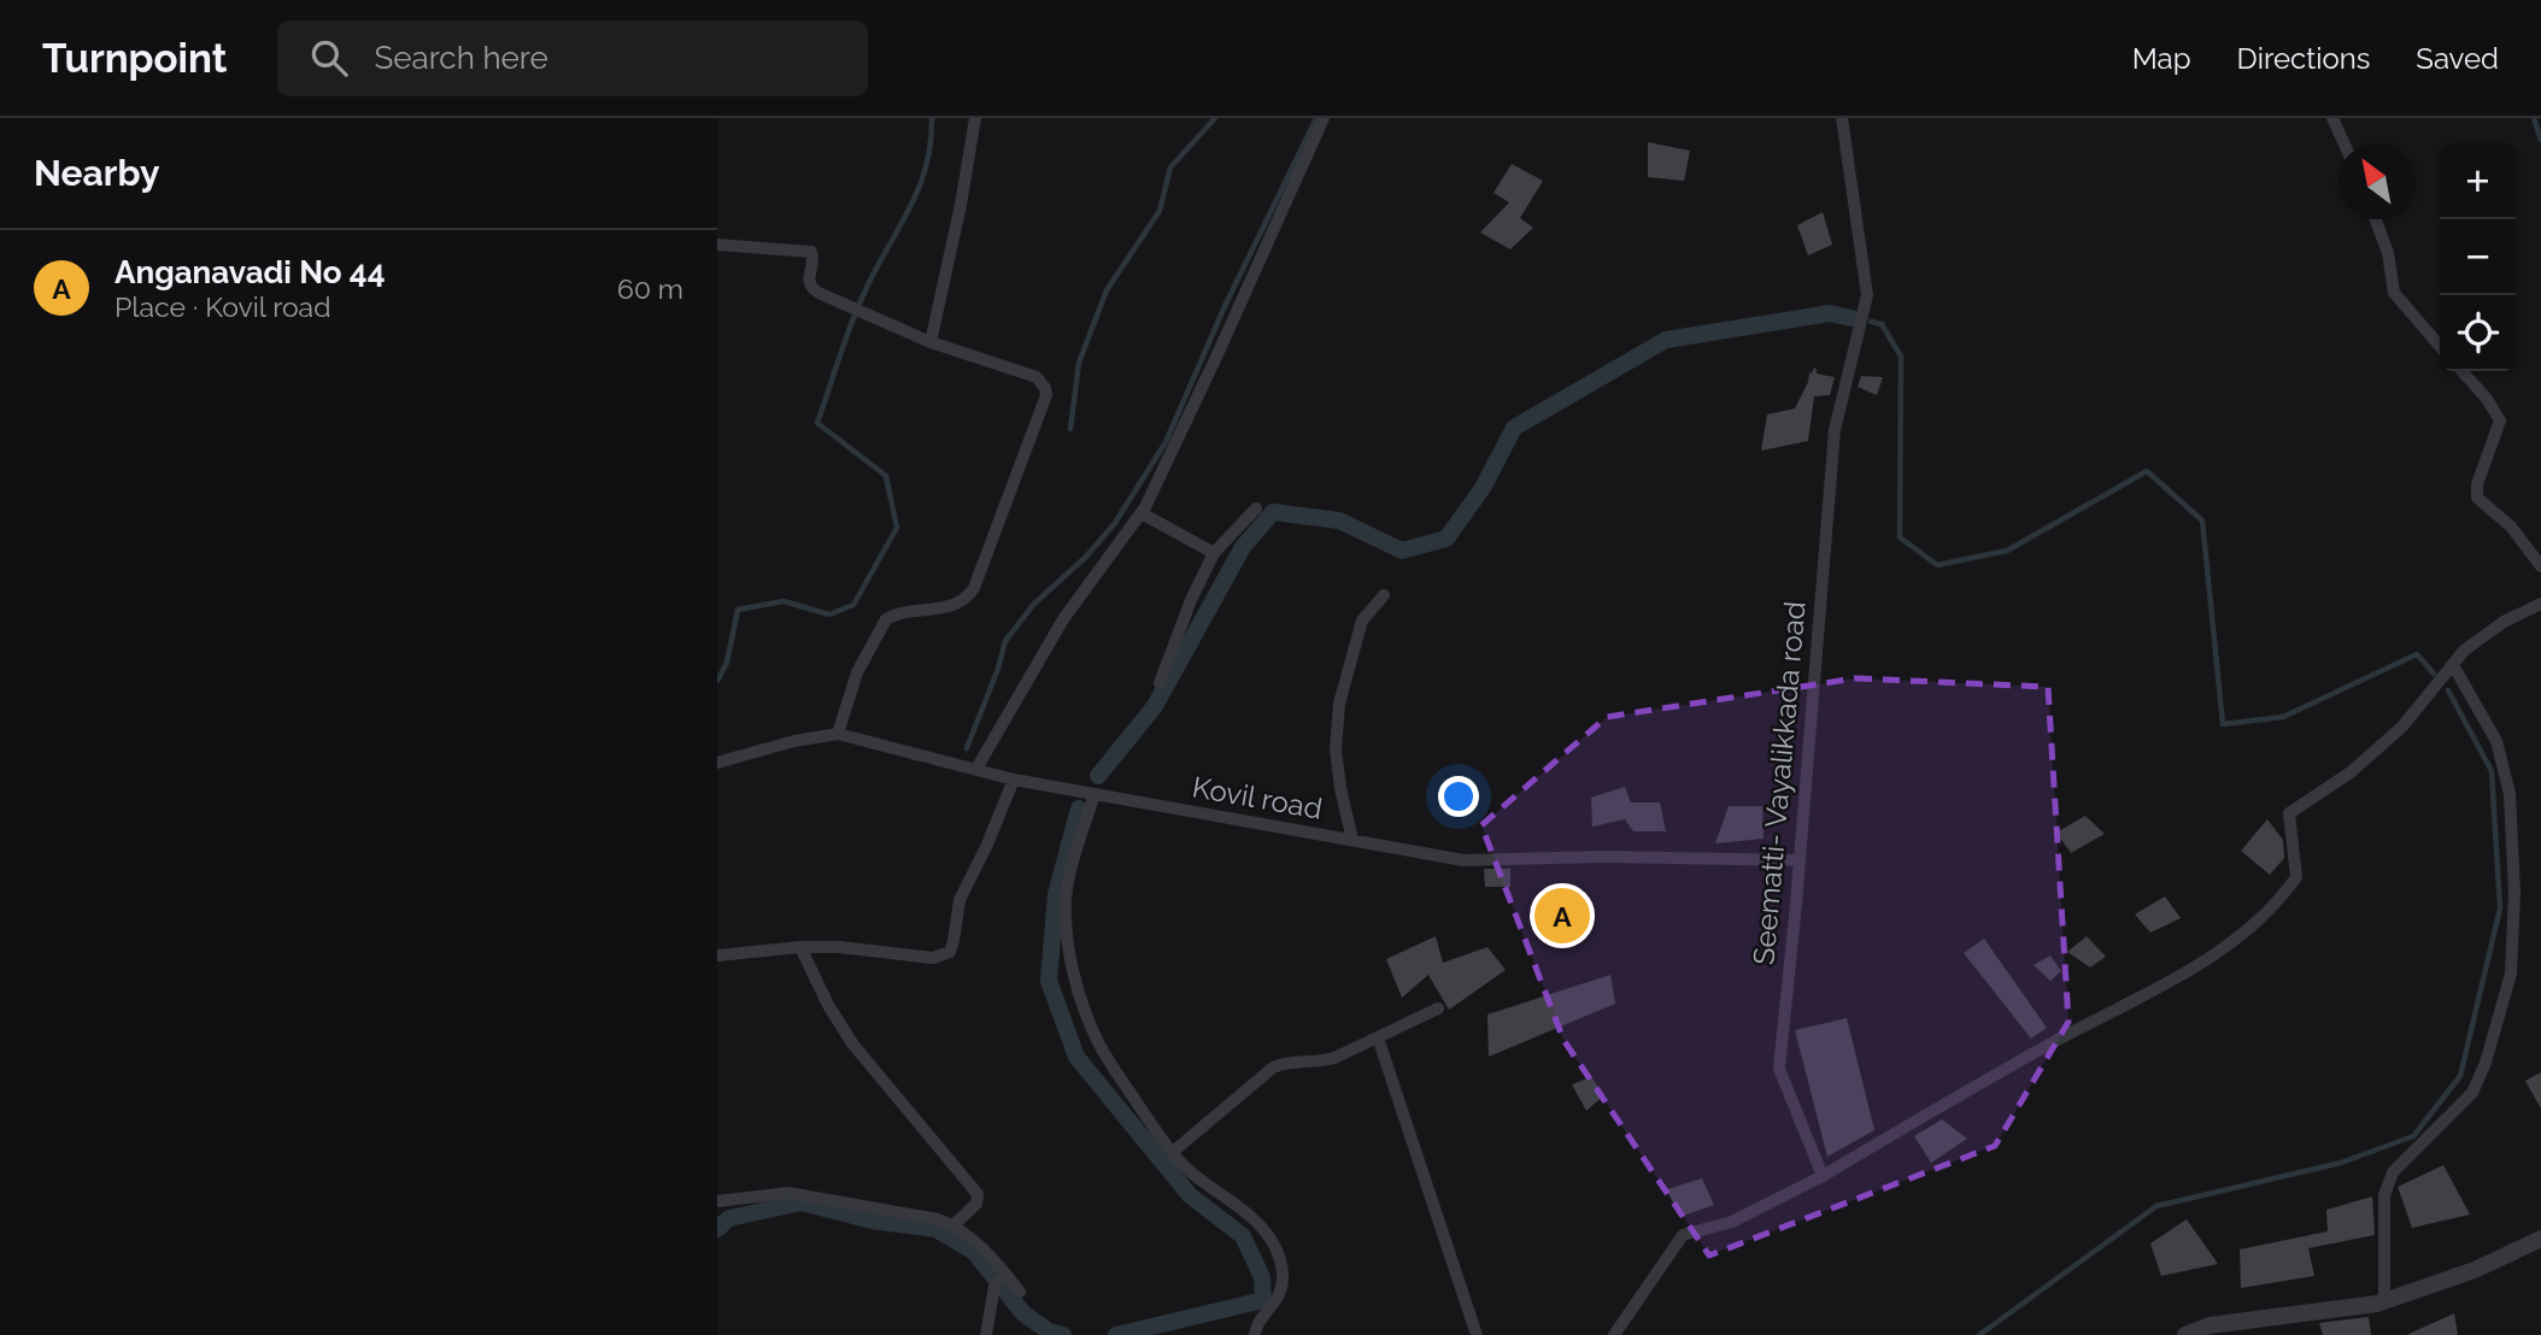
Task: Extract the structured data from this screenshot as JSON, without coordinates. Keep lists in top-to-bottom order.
{
  "streets": {
    "street": ["Seematti- Vayalikkada road", "Kovil road"]
  },
  "crossings": [
    ["Seematti- Vayalikkada road", "Kovil road"]
  ],
  "north": "top left",
  "page": {
    "header": "Turnpoint",
    "search": "Search here",
    "nav": ["Map", "Directions", "Saved"],
    "heading": "Nearby",
    "map_buttons": ["+", "−"],
    "list": [
      {
        "mark": "A",
        "name": "Anganavadi No 44",
        "note": "Place · Kovil road",
        "value": "60 m"
      }
    ],
    "pins": "A"
  }
}
